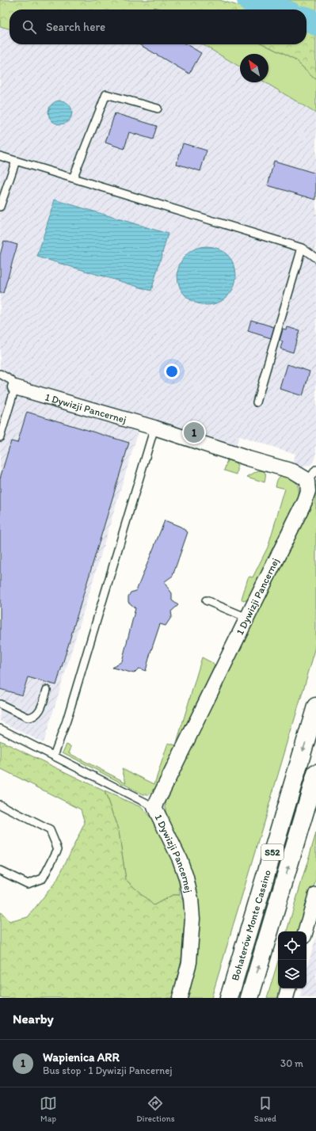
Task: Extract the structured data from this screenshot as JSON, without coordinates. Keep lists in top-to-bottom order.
{
  "streets": {
    "highway": ["S52", "Bohaterów Monte Cassino"],
    "street": ["1 Dywizji Pancernej"]
  },
  "north": "top left",
  "page": {
    "search": "Search here",
    "pins": "1",
    "heading": "Nearby",
    "list": [
      {
        "mark": "1",
        "name": "Wapienica ARR",
        "note": "Bus stop · 1 Dywizji Pancernej",
        "value": "30 m"
      }
    ],
    "nav": ["Map", "Directions", "Saved"]
  }
}
